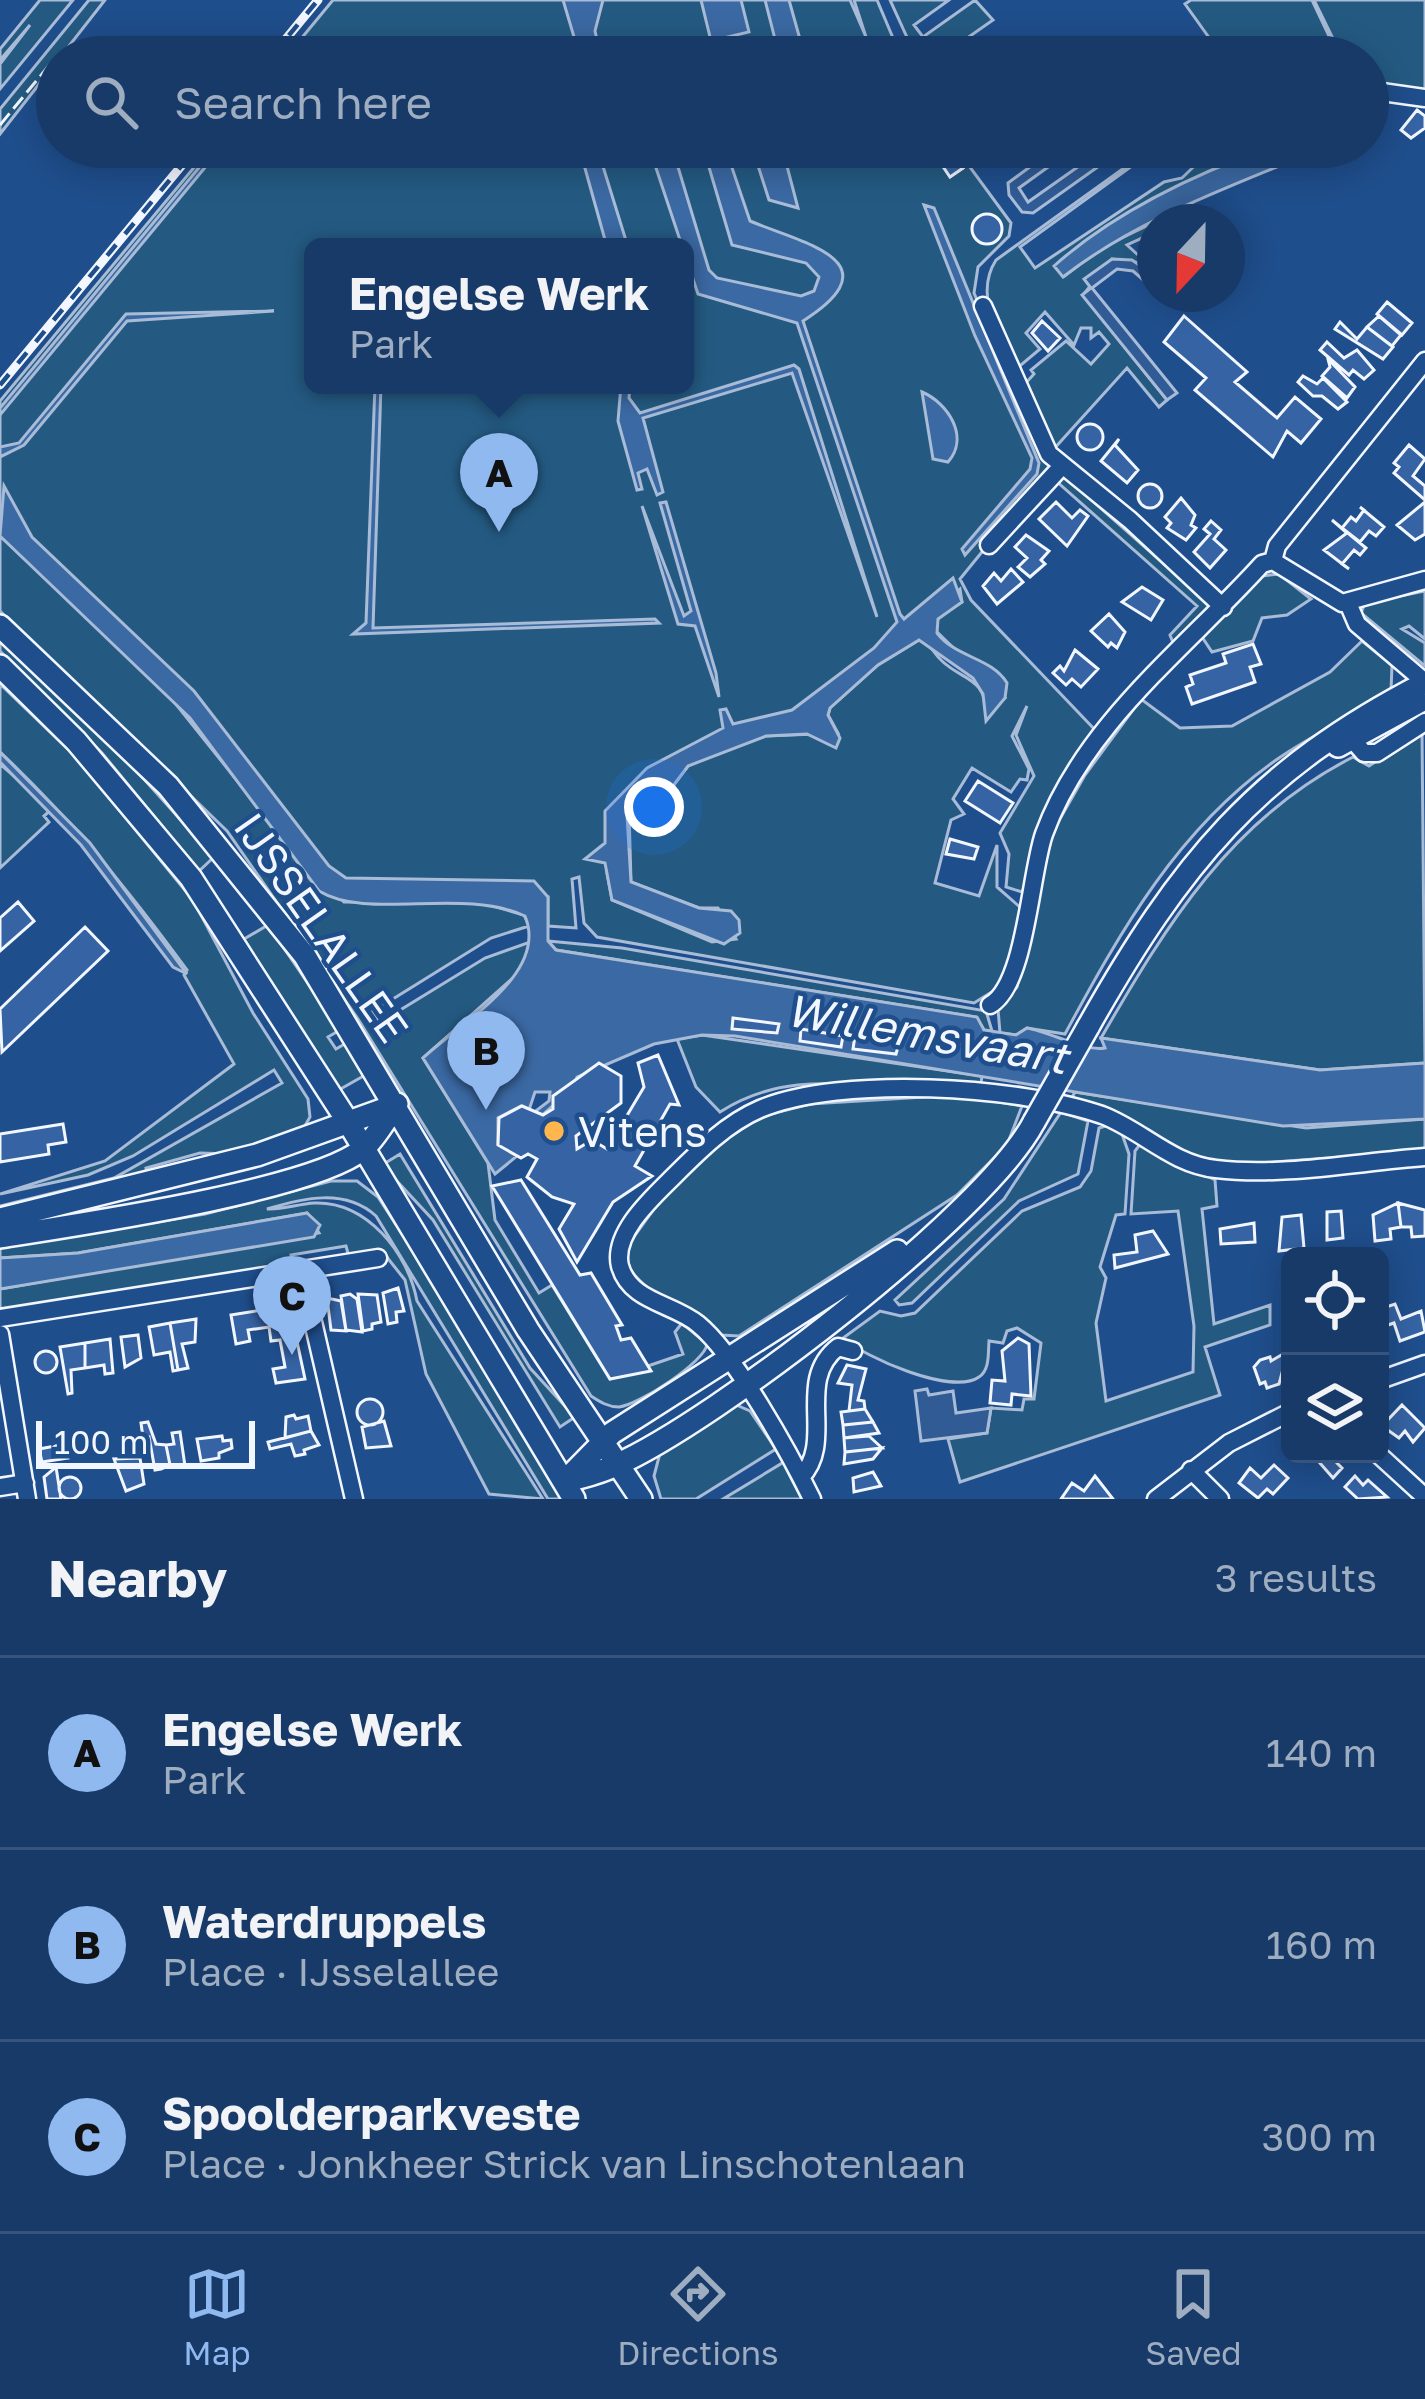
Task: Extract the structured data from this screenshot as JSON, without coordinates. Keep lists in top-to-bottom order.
{
  "streets": {
    "main road": ["IJSSELALLEE"]
  },
  "water": ["Willemsvaart"],
  "places": ["Vitens"],
  "scale_bar": "100 m",
  "north": "bottom",
  "page": {
    "search": "Search here",
    "popup": ["Engelse Werk", "Park"],
    "pins": ["A", "B", "C"],
    "scale": "100 m",
    "heading": ["Nearby", "3 results"],
    "list": [
      {
        "mark": "A",
        "name": "Engelse Werk",
        "note": "Park",
        "value": "140 m"
      },
      {
        "mark": "B",
        "name": "Waterdruppels",
        "note": "Place · IJsselallee",
        "value": "160 m"
      },
      {
        "mark": "C",
        "name": "Spoolderparkveste",
        "note": "Place · Jonkheer Strick van Linschotenlaan",
        "value": "300 m"
      }
    ],
    "nav": ["Map", "Directions", "Saved"]
  }
}
